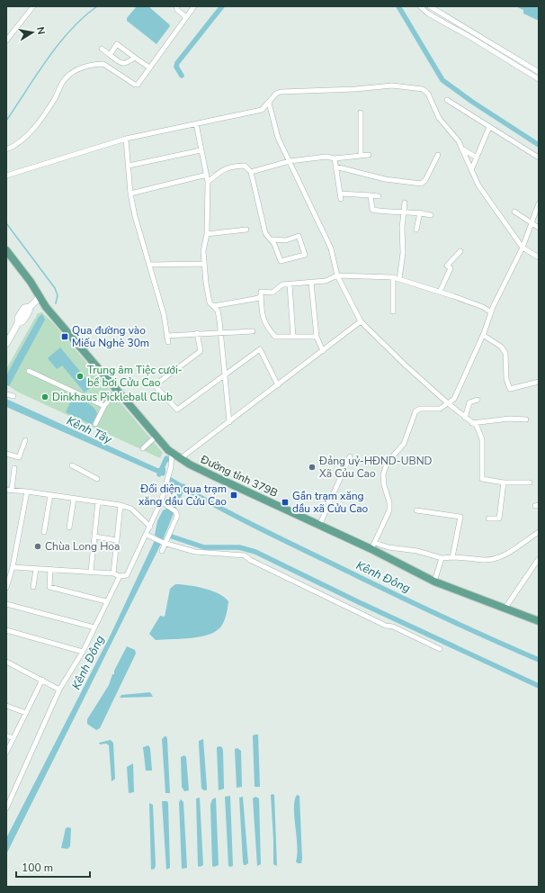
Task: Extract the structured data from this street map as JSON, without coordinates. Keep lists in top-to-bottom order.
{
  "streets": {
    "main road": ["Đường tỉnh 379B"]
  },
  "water": ["Kênh Tây", "Kênh Đông"],
  "places": {
    "transit": ["Qua đường vào Miếu Nghè 30m", "Đối diện qua trạm xăng dầu Cửu Cao", "Gần trạm xăng dầu xã Cửu Cao"],
    "other": [
      "Trung âm Tiệc cưới- bể bơi Cửu Cao",
      "Dinkhaus Pickleball Club",
      "Đảng uỷ-HĐND-UBND Xã Củu Cao",
      "Chùa Long Hoa"
    ]
  },
  "scale_bar": "100 m",
  "north": "right"
}
